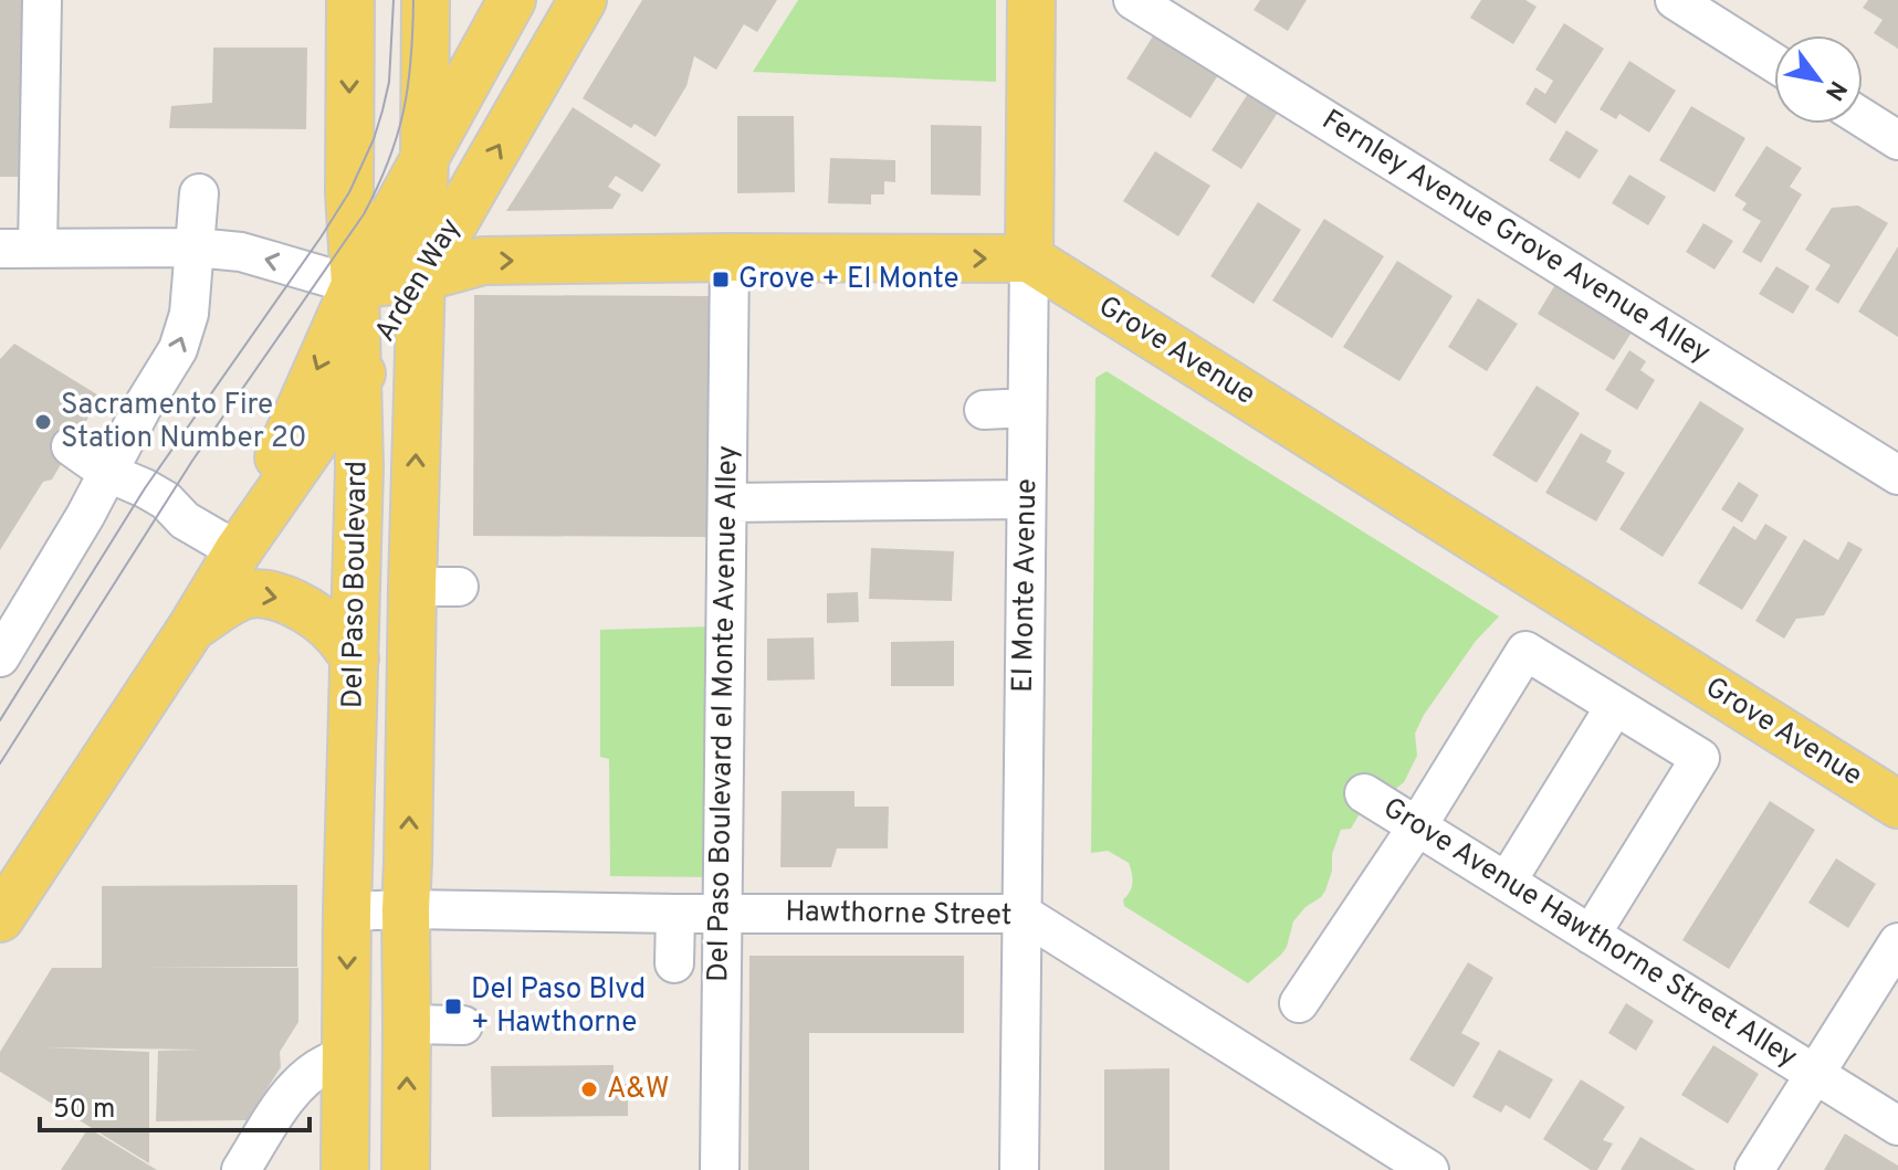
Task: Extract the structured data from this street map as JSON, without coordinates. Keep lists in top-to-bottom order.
{
  "streets": {
    "main road": [
      "Arden Way",
      "Grove Avenue",
      "Del Paso Boulevard",
      "El Monte Avenue"
    ],
    "street": [
      "Fernley Avenue Grove Avenue Alley",
      "Del Paso Boulevard el Monte Avenue Alley",
      "Hawthorne Street",
      "Grove Avenue Hawthorne Street Alley"
    ]
  },
  "crossings": [
    ["Arden Way", "Del Paso Boulevard"],
    ["Grove Avenue", "El Monte Avenue"],
    ["Del Paso Boulevard", "Hawthorne Street"],
    ["El Monte Avenue", "Hawthorne Street"],
    ["Del Paso Boulevard el Monte Avenue Alley", "Hawthorne Street"]
  ],
  "places": {
    "transit": ["Grove + El Monte", "Del Paso Blvd + Hawthorne"],
    "other": ["Sacramento Fire Station Number 20", "A&W"]
  },
  "scale_bar": "50 m",
  "north": "bottom right"
}
